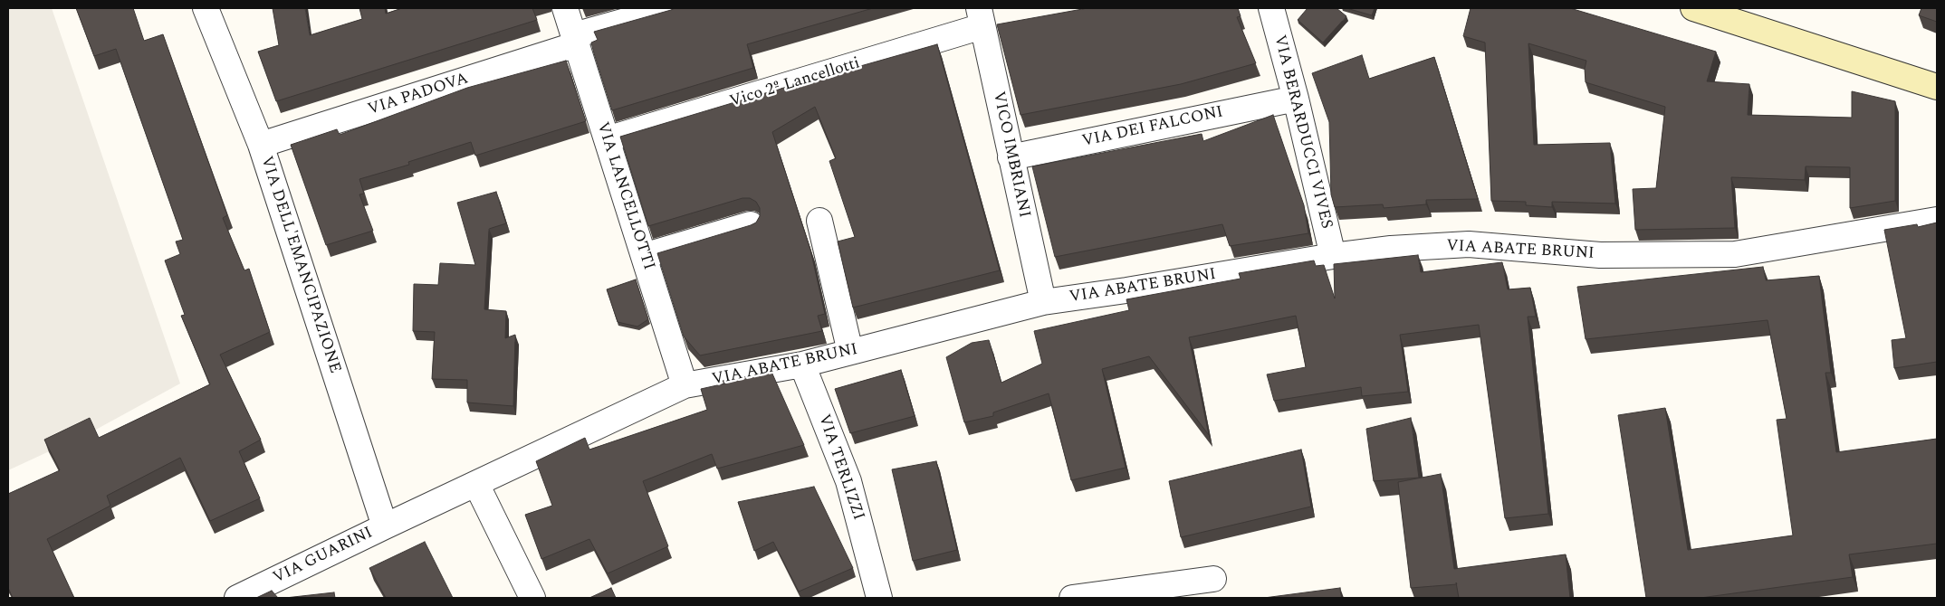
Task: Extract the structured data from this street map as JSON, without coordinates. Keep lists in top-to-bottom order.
{
  "streets": {
    "street": [
      "Vico 2º Lancellotti",
      "VIA PADOVA",
      "VIA DEI FALCONI",
      "VIA BERARDUCCI VIVES",
      "VICO IMBRIANI",
      "VIA LANCELLOTTI",
      "VIA ABATE BRUNI",
      "VIA DELL'EMANCIPAZIONE",
      "VIA TERLIZZI",
      "VIA GUARINI"
    ]
  },
  "crossings": [
    ["Vico 2º Lancellotti", "VICO IMBRIANI"],
    ["Vico 2º Lancellotti", "VIA LANCELLOTTI"],
    ["VIA PADOVA", "VIA LANCELLOTTI"],
    ["VIA PADOVA", "VIA DELL'EMANCIPAZIONE"],
    ["VIA DEI FALCONI", "VIA BERARDUCCI VIVES"],
    ["VIA DEI FALCONI", "VICO IMBRIANI"],
    ["VIA BERARDUCCI VIVES", "VIA ABATE BRUNI"],
    ["VICO IMBRIANI", "VIA ABATE BRUNI"],
    ["VIA LANCELLOTTI", "VIA ABATE BRUNI"],
    ["VIA ABATE BRUNI", "VIA DELL'EMANCIPAZIONE"],
    ["VIA ABATE BRUNI", "VIA TERLIZZI"],
    ["VIA ABATE BRUNI", "VIA GUARINI"],
    ["VIA DELL'EMANCIPAZIONE", "VIA GUARINI"]
  ]
}
